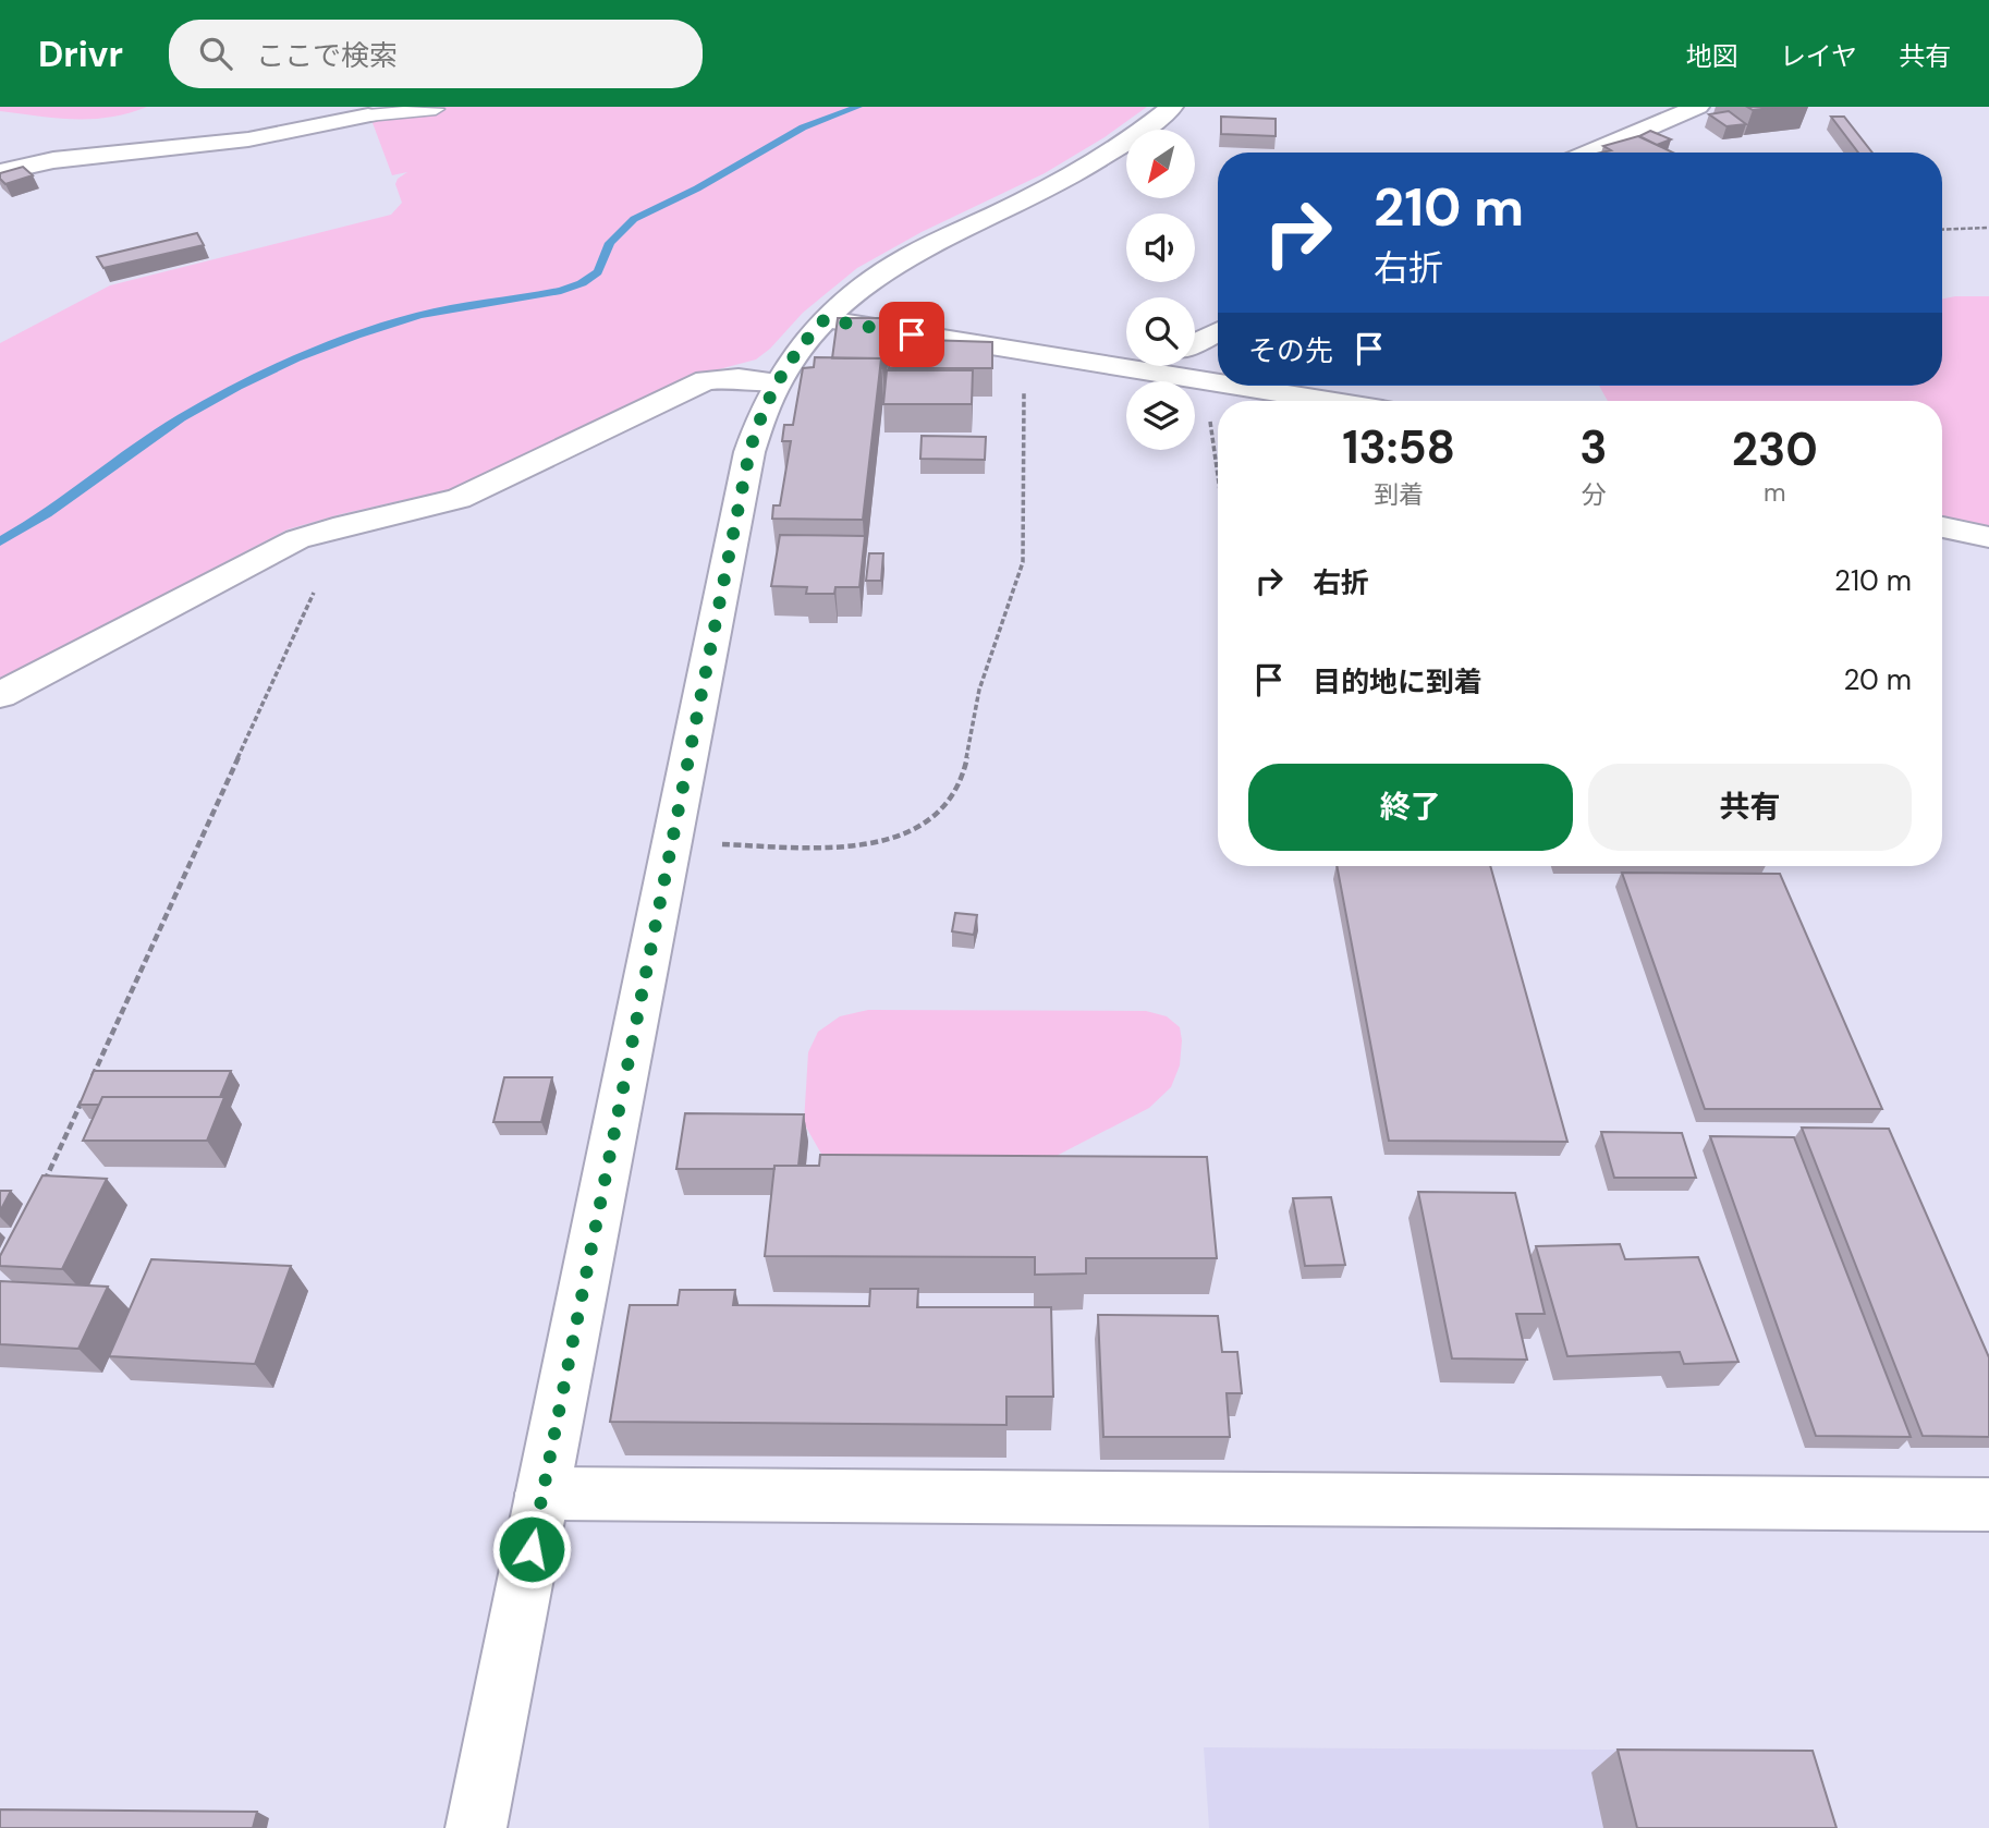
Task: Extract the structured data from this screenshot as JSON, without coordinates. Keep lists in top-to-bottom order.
{
  "north": "bottom left",
  "page": {
    "header": "Drivr",
    "search": "ここで検索",
    "nav": ["地図", "レイヤ", "共有"],
    "turn": ["210 m", "右折"],
    "then": "その先",
    "eta": [
      "13:58",
      "到着",
      "3",
      "分",
      "230",
      "m"
    ],
    "list": [
      {
        "name": "右折",
        "value": "210 m"
      },
      {
        "name": "目的地に到着",
        "value": "20 m"
      }
    ],
    "buttons": ["終了", "共有"]
  }
}
